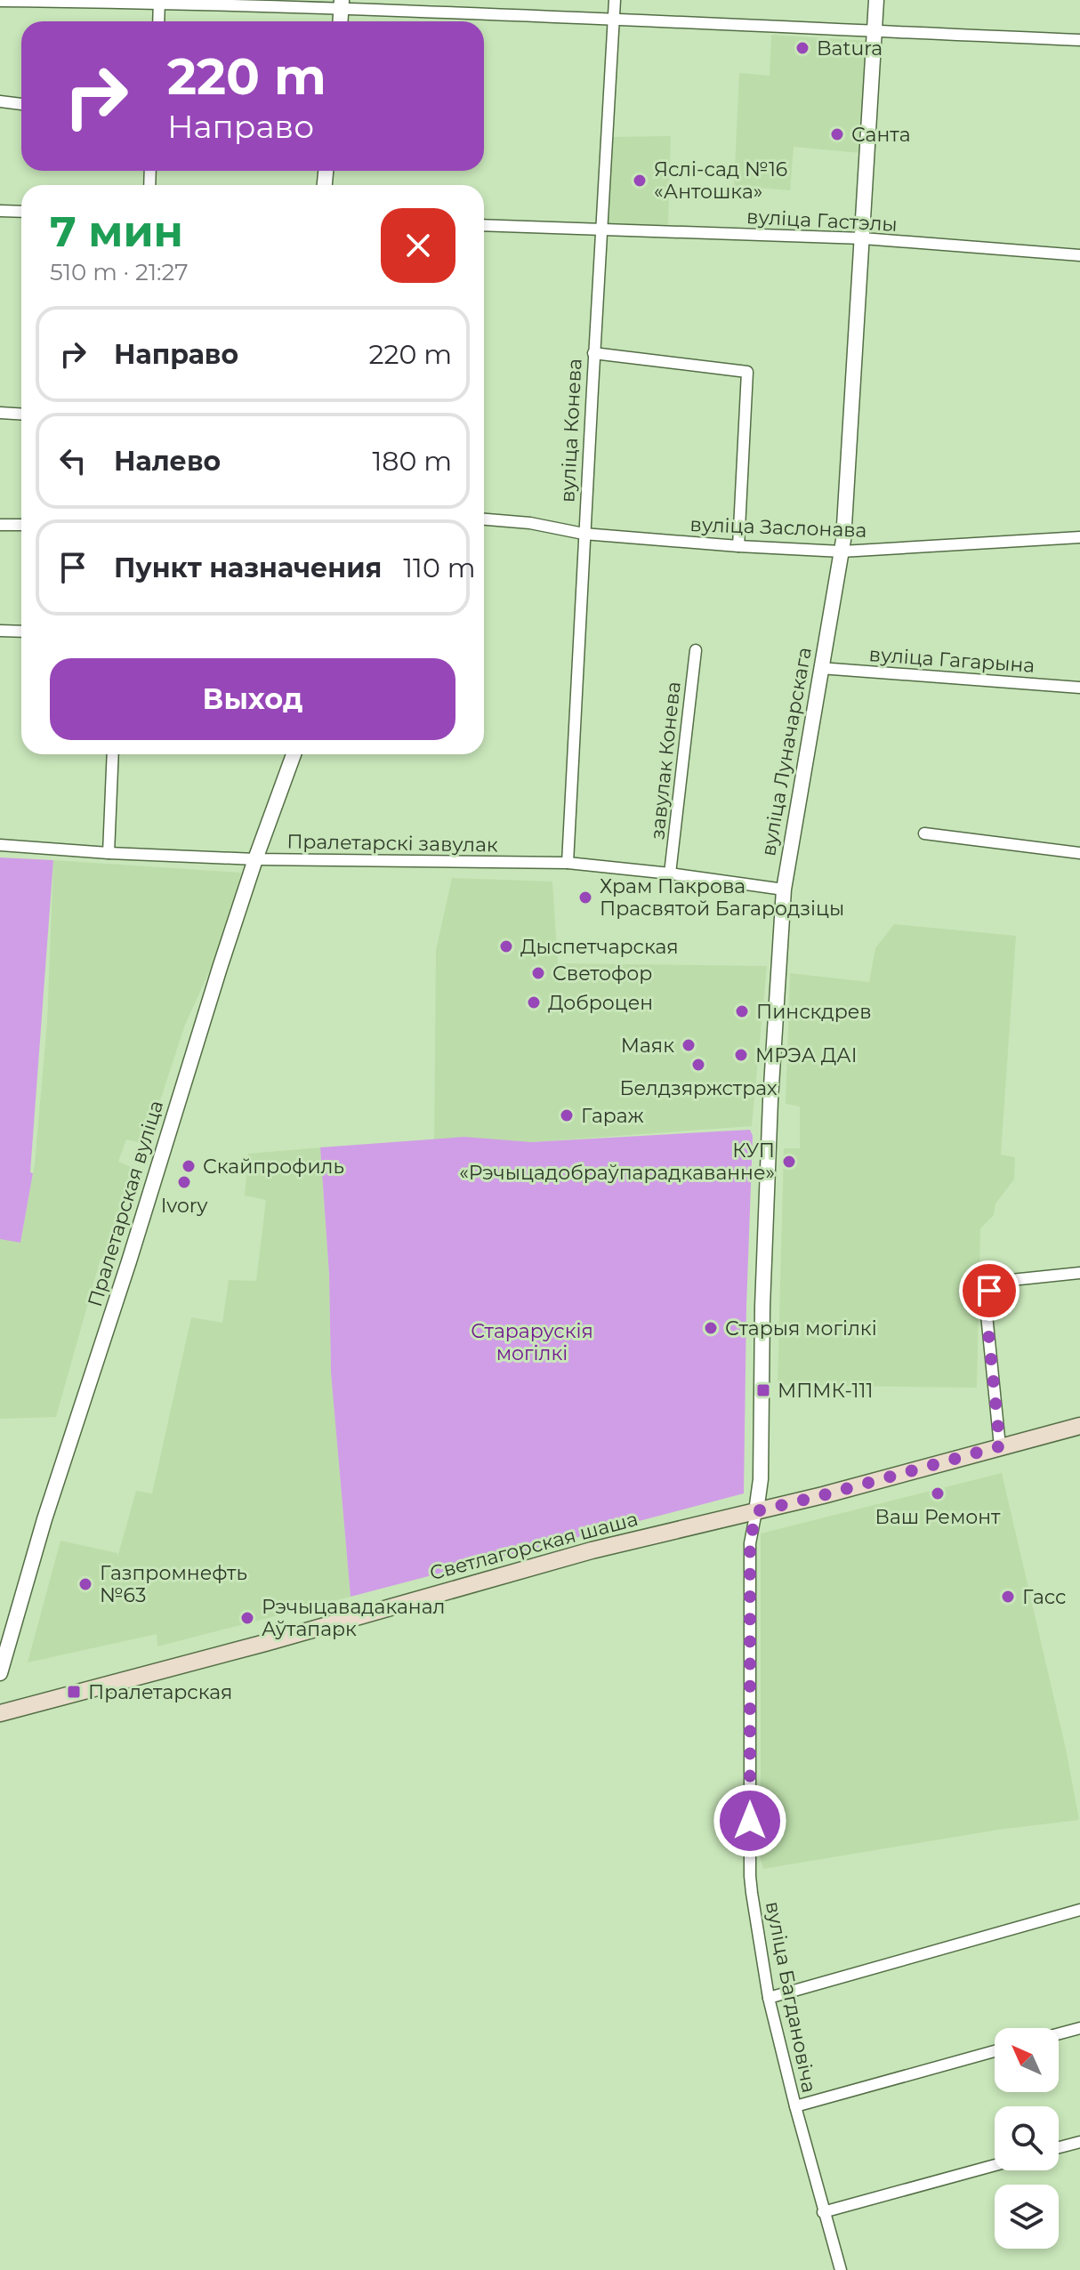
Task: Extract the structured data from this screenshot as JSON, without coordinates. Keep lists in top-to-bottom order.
{
  "streets": {
    "main road": ["Светлагорская шаша"],
    "street": [
      "вуліца Гастэлы",
      "вуліца Конева",
      "вуліца Заслонава",
      "вуліца Гагарына",
      "вуліца Луначарскага",
      "завулак Конева",
      "Пралетарскі завулак",
      "Пралетарская вуліца",
      "вуліца Багдановіча"
    ]
  },
  "crossings": [
    ["вуліца Гастэлы", "вуліца Конева"],
    ["вуліца Гастэлы", "вуліца Луначарскага"],
    ["вуліца Конева", "вуліца Заслонава"],
    ["вуліца Конева", "Пралетарскі завулак"],
    ["вуліца Заслонава", "вуліца Луначарскага"],
    ["вуліца Гагарына", "вуліца Луначарскага"],
    ["вуліца Луначарскага", "Пралетарскі завулак"],
    ["вуліца Луначарскага", "Светлагорская шаша"],
    ["вуліца Луначарскага", "вуліца Багдановіча"],
    ["завулак Конева", "Пралетарскі завулак"],
    ["Пралетарскі завулак", "Пралетарская вуліца"],
    ["Светлагорская шаша", "вуліца Багдановіча"]
  ],
  "parks": ["Старарускія могілкі"],
  "places": {
    "other": [
      "Batura",
      "Санта",
      "Яслі-сад №16 «Антошка»",
      "Храм Пакрова Прасвятой Багародзіцы",
      "Дыспетчарская",
      "Светофор",
      "Доброцен",
      "Пинскдрев",
      "Маяк",
      "МРЭА ДАІ",
      "Белдзяржстрах",
      "Гараж",
      "КУП «Рэчыцадобраўпарадкаванне»",
      "Скайпрофиль",
      "Ivory",
      "Старыя могілкі",
      "Ваш Ремонт",
      "Газпромнефть №63",
      "Гасс",
      "Рэчыцавадаканал Аўтапарк"
    ],
    "transit": ["МПМК-111", "Пралетарская"]
  },
  "north": "top left",
  "page": {
    "turn": ["220 m", "Направо"],
    "heading": ["7 мин", "510 m · 21:27"],
    "list": [
      {
        "name": "Направо",
        "value": "220 m"
      },
      {
        "name": "Налево",
        "value": "180 m"
      },
      {
        "name": "Пункт назначения",
        "value": "110 m"
      }
    ],
    "buttons": "Выход"
  }
}
